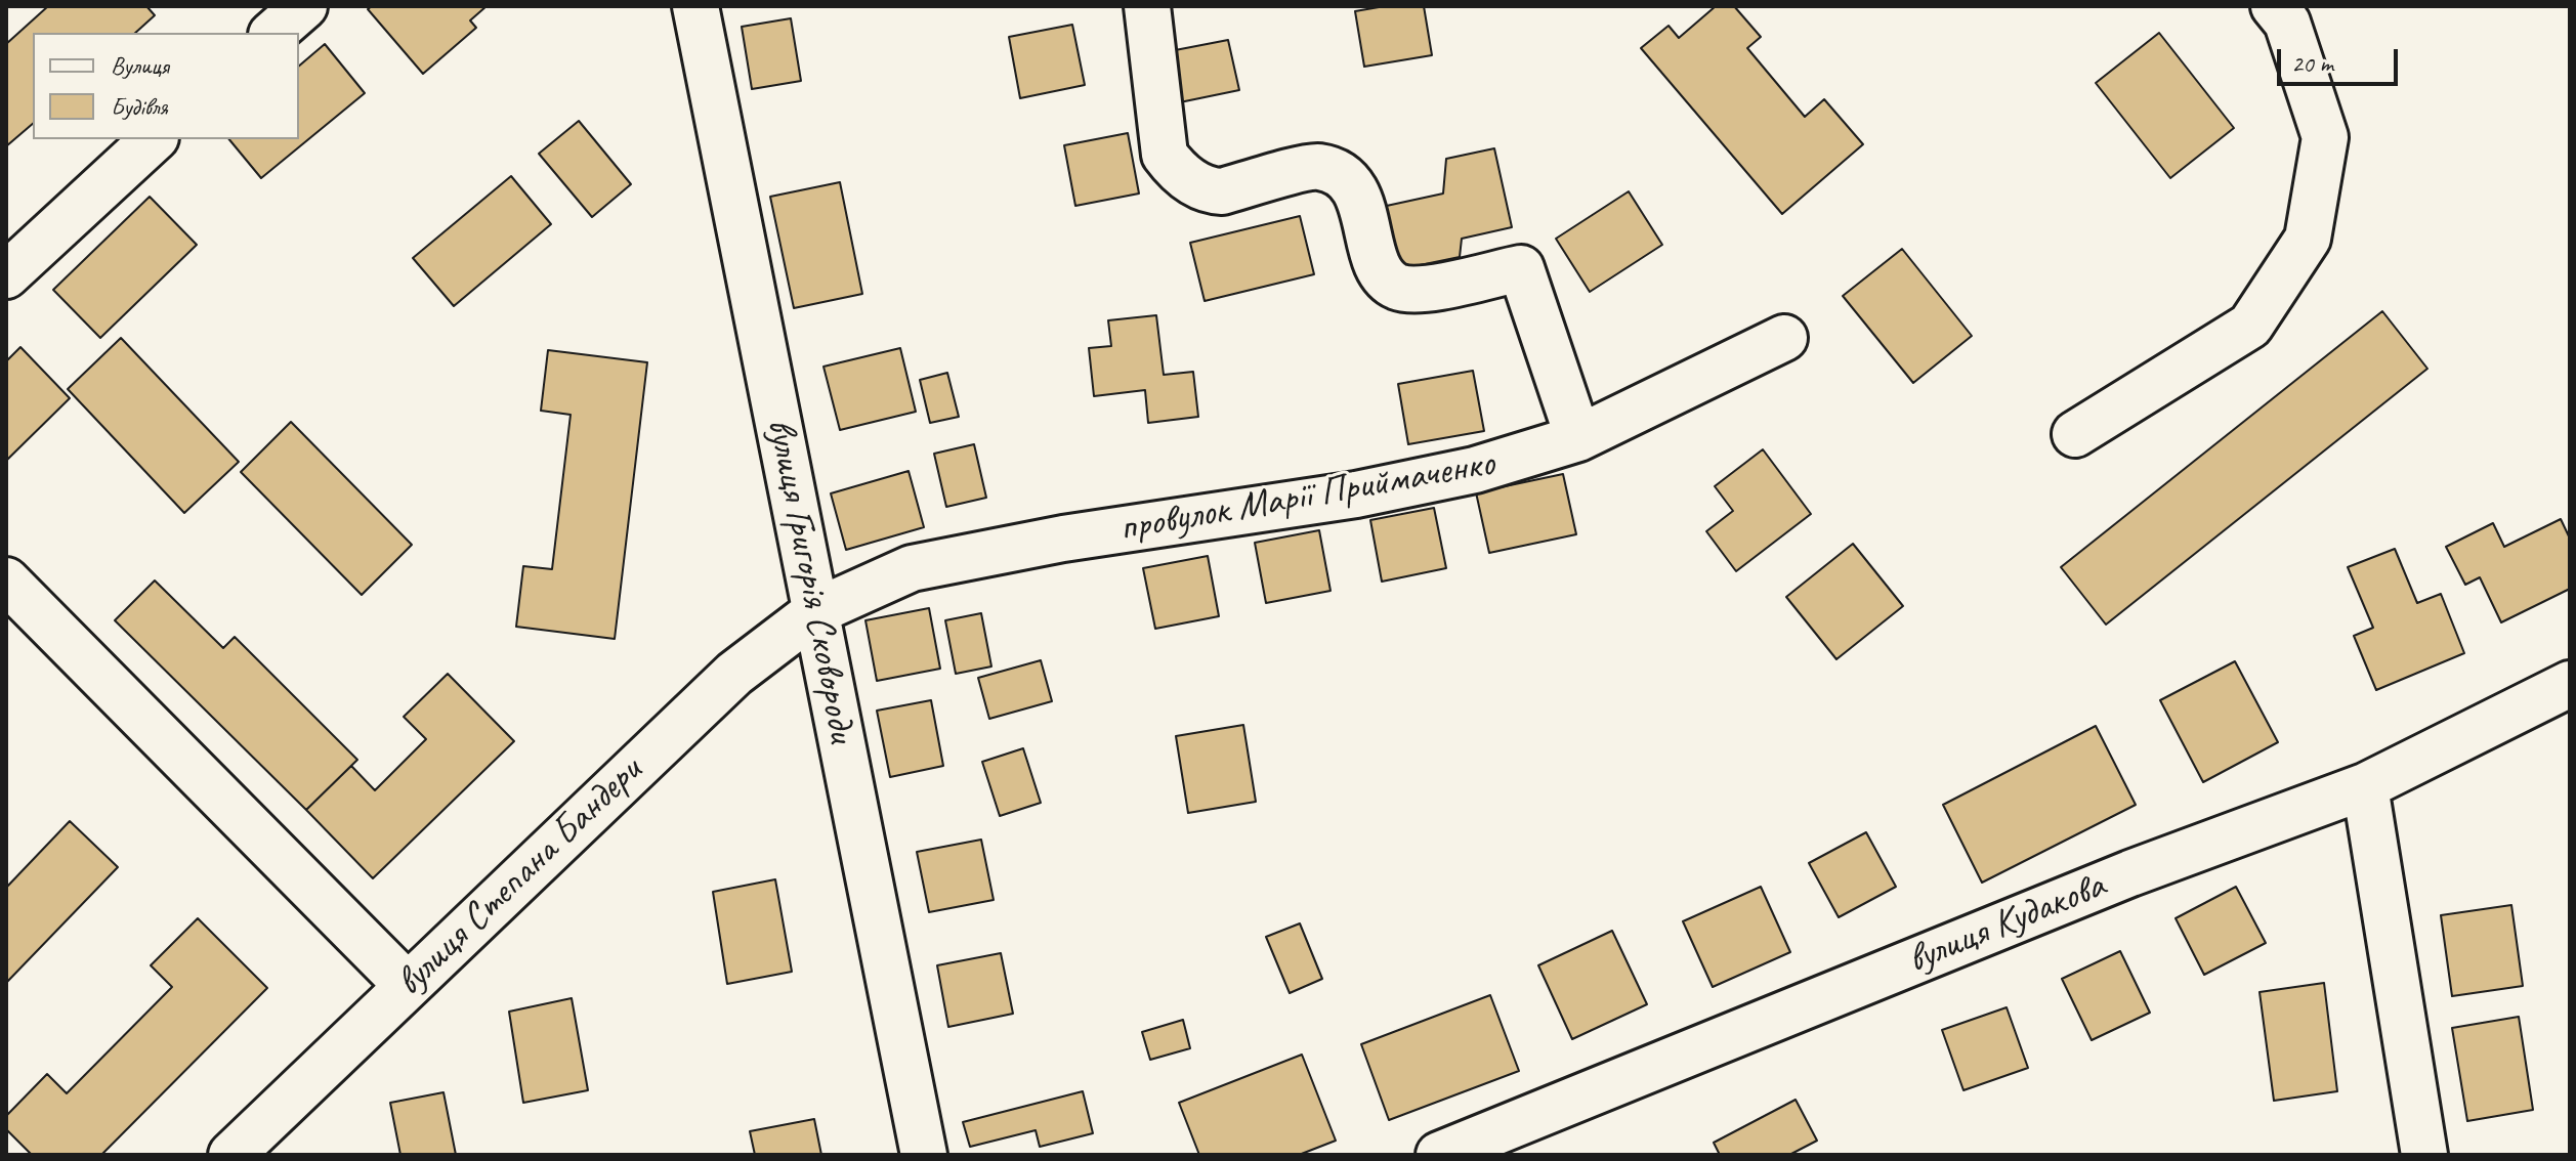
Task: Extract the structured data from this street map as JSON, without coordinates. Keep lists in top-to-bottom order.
{
  "streets": {
    "street": [
      "провулок Марії Приймаченко",
      "вулиця Григорія Сковороди",
      "вулиця Степана Бандери",
      "вулиця Кудакова"
    ]
  },
  "crossings": [
    ["провулок Марії Приймаченко", "вулиця Григорія Сковороди"],
    ["провулок Марії Приймаченко", "вулиця Степана Бандери"],
    ["вулиця Григорія Сковороди", "вулиця Степана Бандери"]
  ],
  "legend": ["Вулиця", "Будівля"],
  "scale_bar": "20 m"
}
